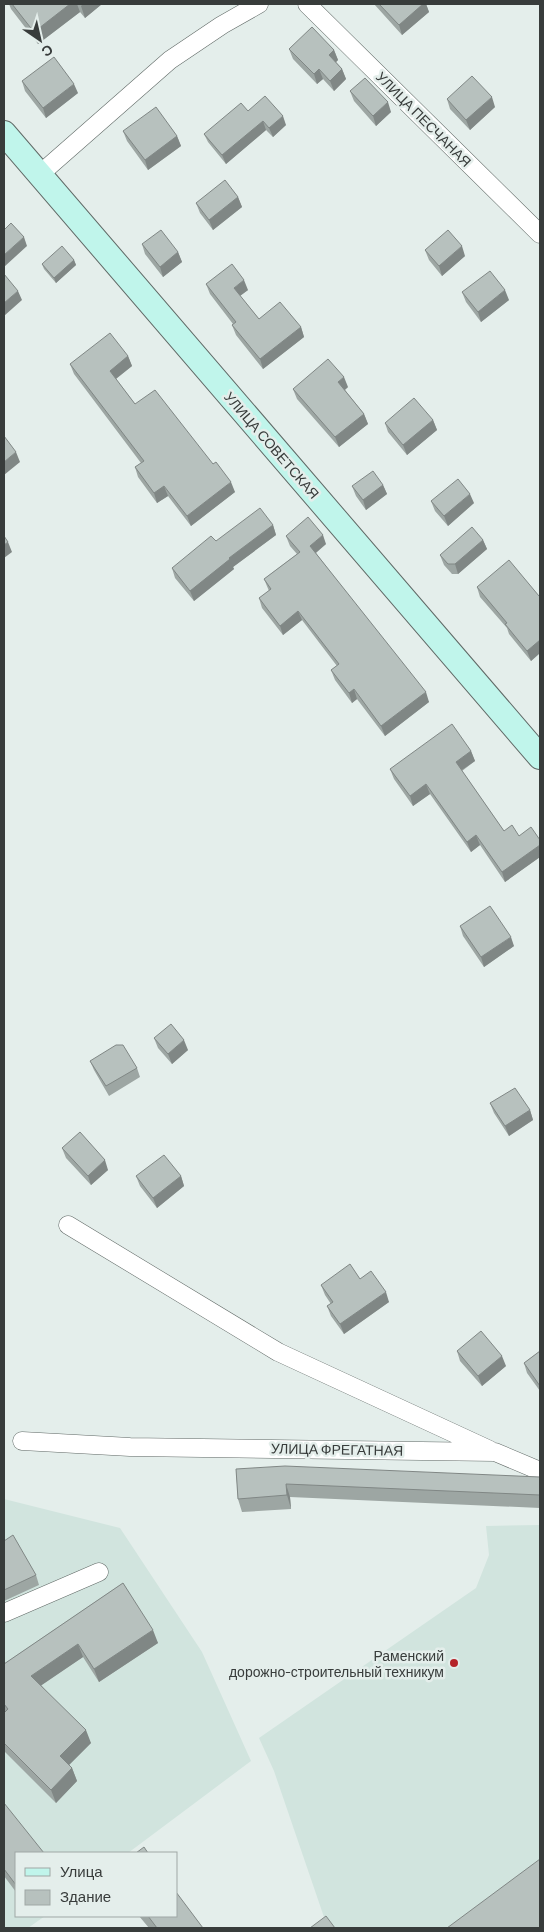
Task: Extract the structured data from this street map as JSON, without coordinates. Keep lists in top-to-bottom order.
{
  "streets": {
    "street": ["УЛИЦА ПЕСЧАНАЯ", "УЛИЦА СОВЕТСКАЯ", "УЛИЦА ФРЕГАТНАЯ"]
  },
  "places": ["Раменский дорожно-строительный техникум"],
  "legend": ["Улица", "Здание"],
  "north": "bottom right"
}
